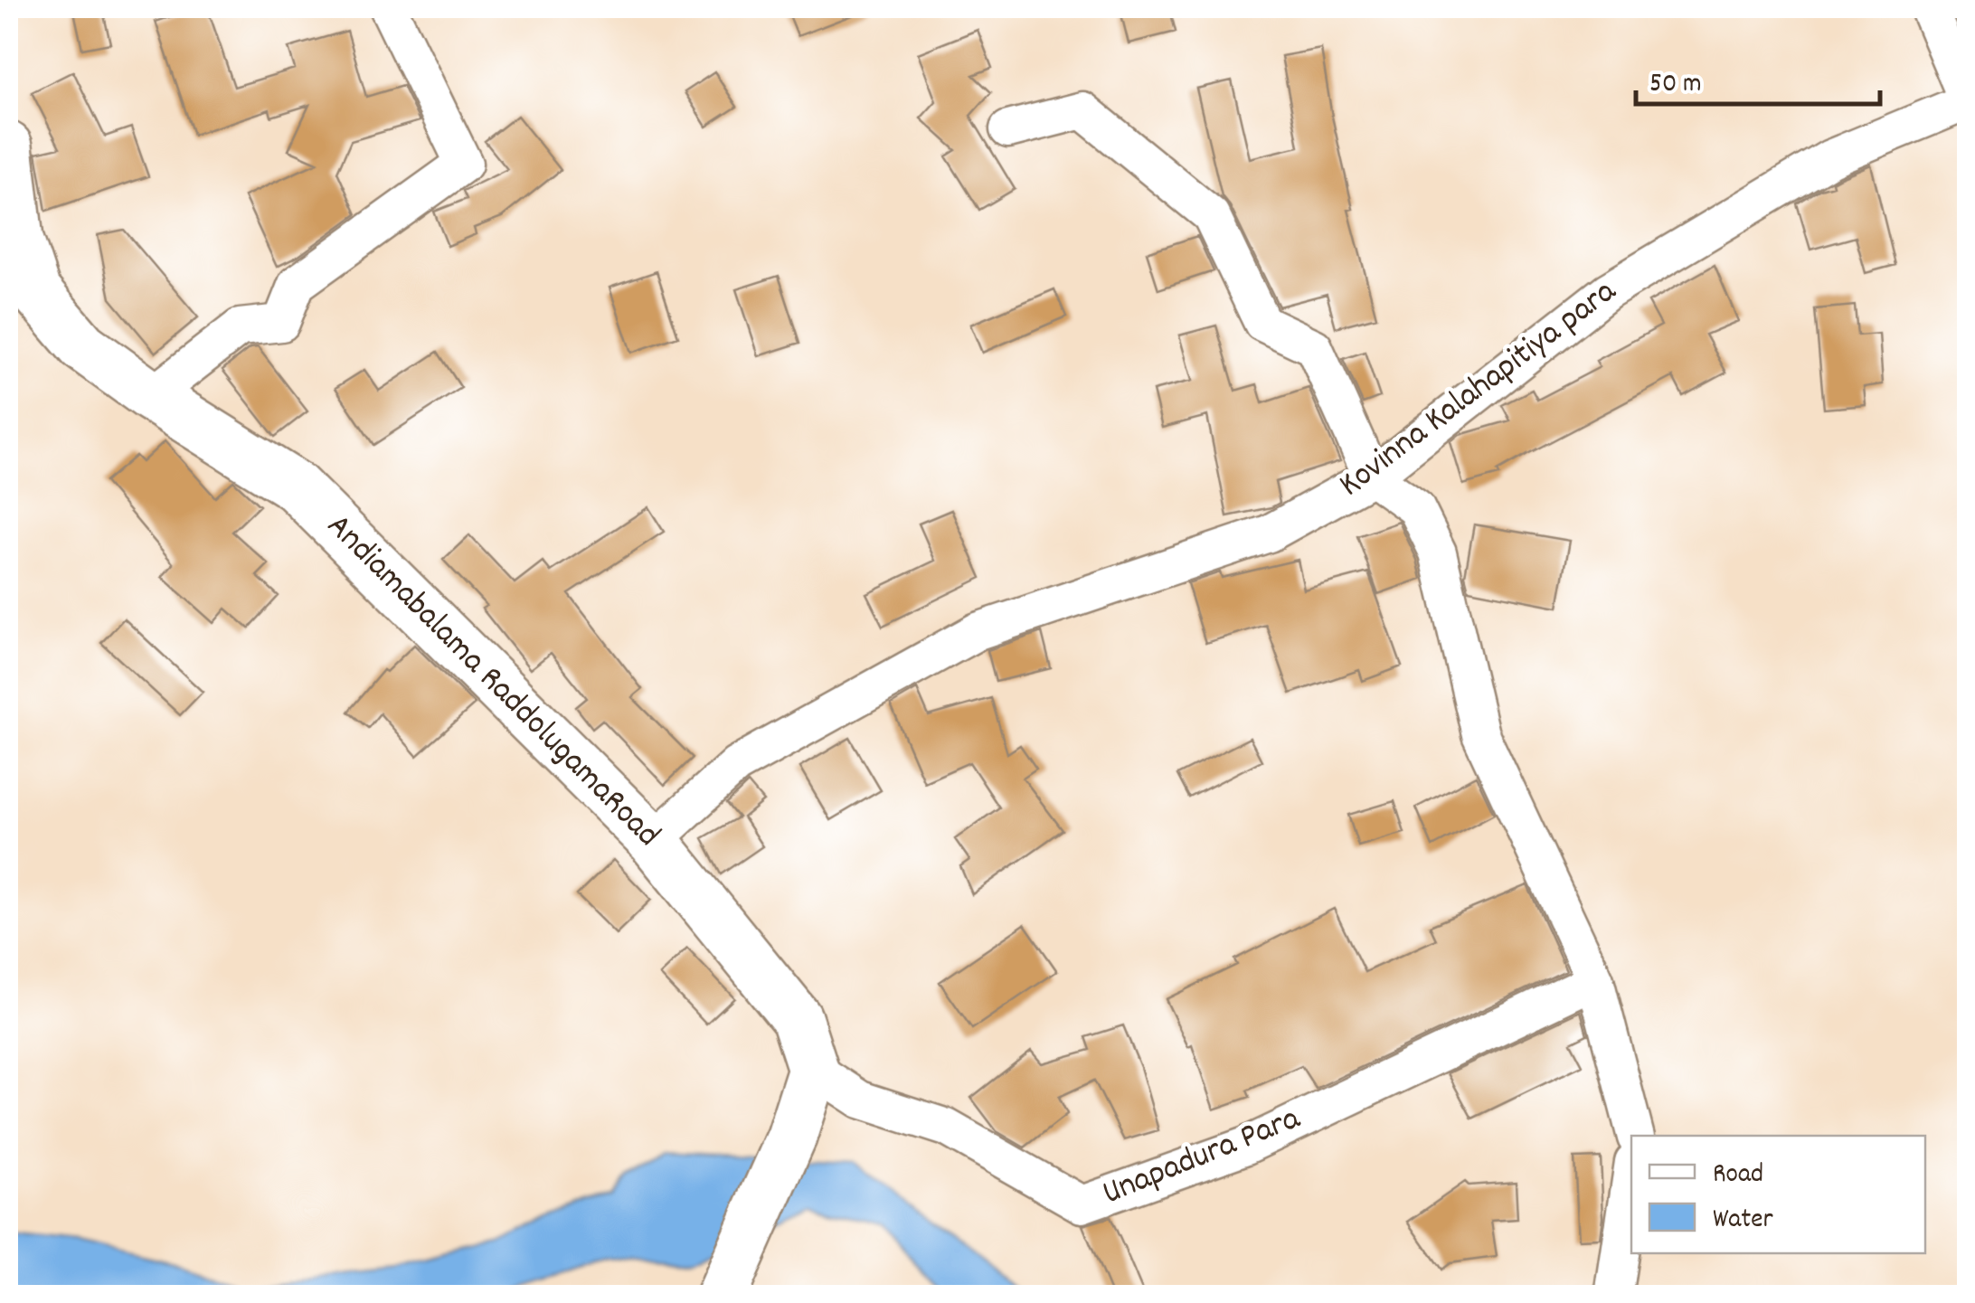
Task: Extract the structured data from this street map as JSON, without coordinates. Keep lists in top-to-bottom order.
{
  "streets": {
    "street": ["Kovinna Kalahapitiya para", "Andiamabalama RaddolugamaRoad", "Unapadura Para"]
  },
  "crossings": [
    ["Kovinna Kalahapitiya para", "Andiamabalama RaddolugamaRoad"],
    ["Andiamabalama RaddolugamaRoad", "Unapadura Para"]
  ],
  "legend": ["Road", "Water"],
  "scale_bar": "50 m"
}
